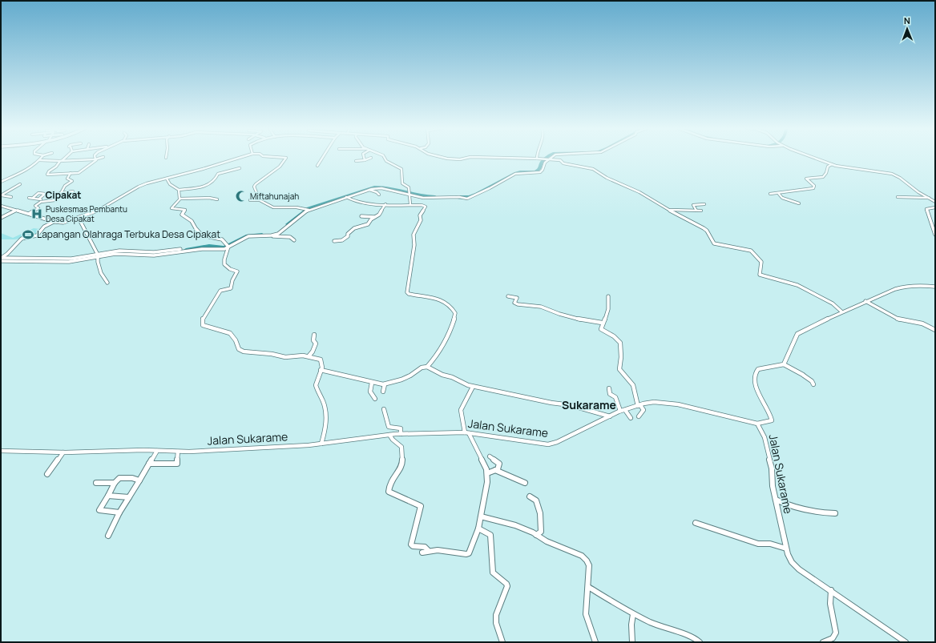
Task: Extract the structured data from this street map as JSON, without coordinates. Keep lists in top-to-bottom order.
{
  "streets": {
    "street": ["Jalan Sukarame"]
  },
  "districts": ["Cipakat", "Sukarame"],
  "places": {
    "mosque": ["Miftahunajah"],
    "hospital": ["Puskesmas Pembantu Desa Cipakat"],
    "sports": ["Lapangan Olahraga Terbuka Desa Cipakat"]
  },
  "north": "top"
}
